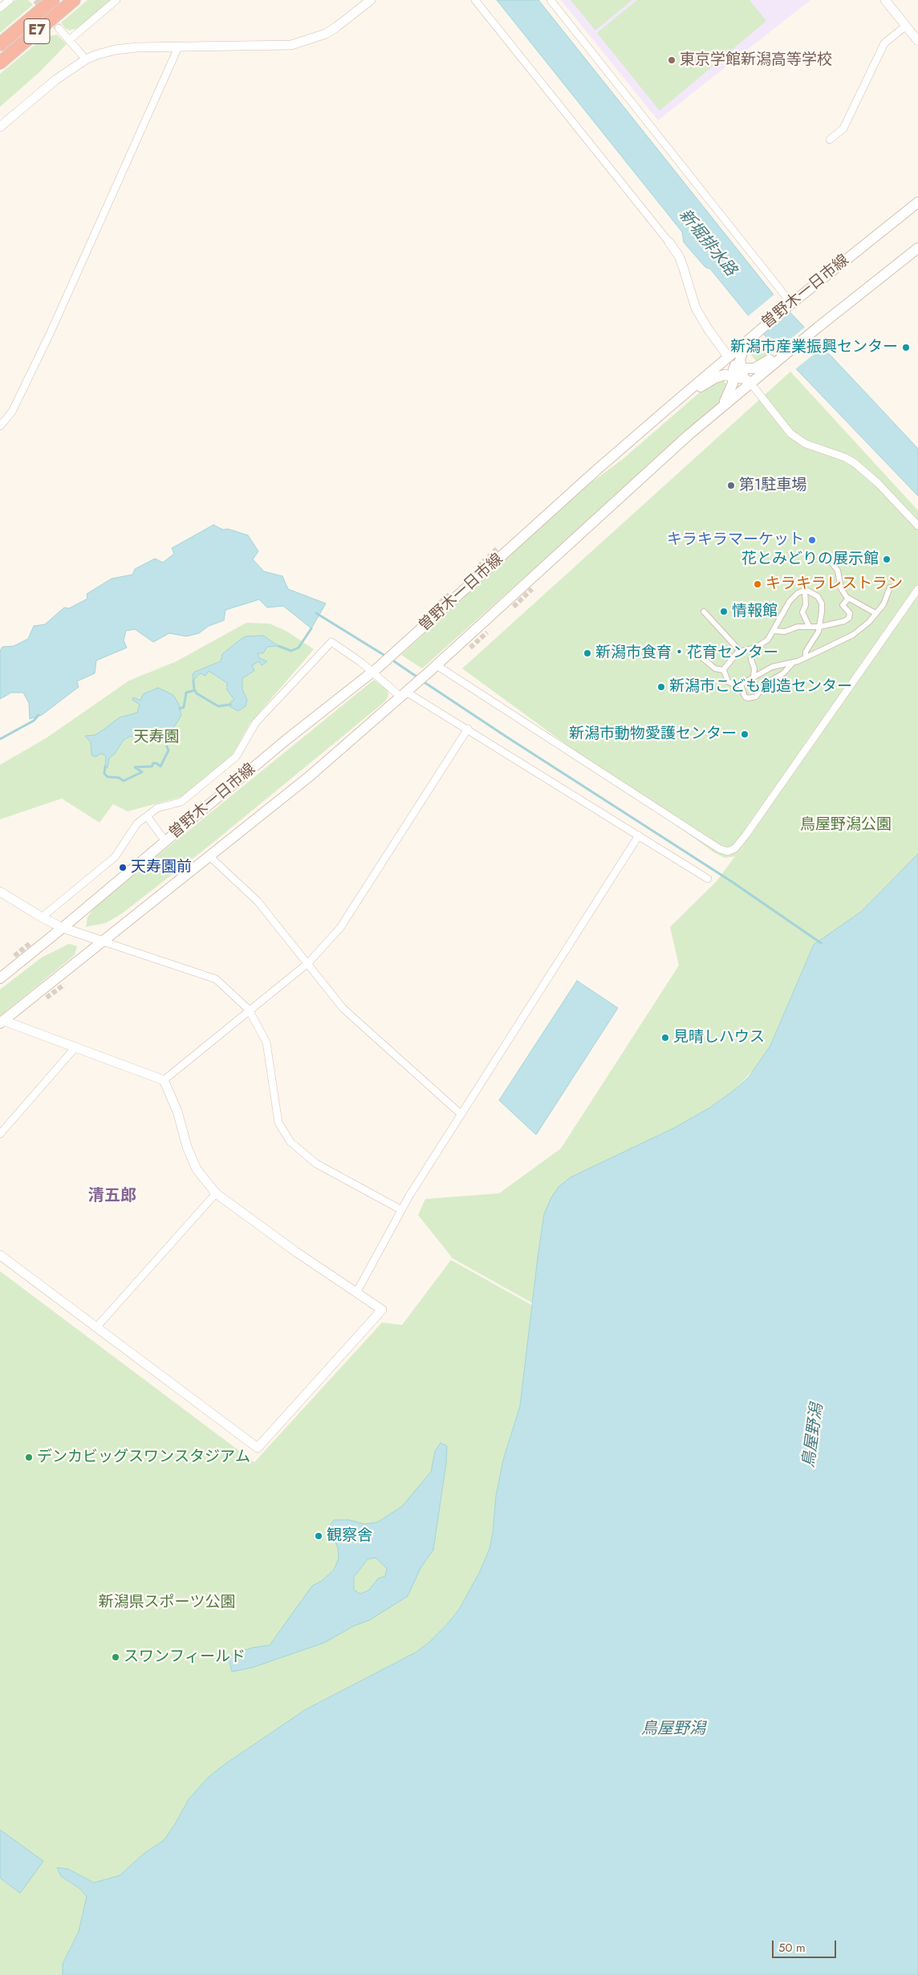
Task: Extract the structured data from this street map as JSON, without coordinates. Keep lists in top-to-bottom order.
{
  "streets": {
    "highway": ["E7"],
    "main road": ["曽野木一日市線"]
  },
  "districts": ["清五郎"],
  "water": ["新堀排水路", "鳥屋野潟"],
  "parks": ["天寿園", "鳥屋野潟公園", "新潟県スポーツ公園"],
  "places": [
    "東京学館新潟高等学校",
    "新潟市産業振興センター",
    "第1駐車場",
    "キラキラマーケット",
    "花とみどりの展示館",
    "キラキラレストラン",
    "情報館",
    "新潟市食育・花育センター",
    "新潟市こども創造センター",
    "新潟市動物愛護センター",
    "天寿園前",
    "見晴しハウス",
    "デンカビッグスワンスタジアム",
    "観察舎",
    "スワンフィールド"
  ],
  "scale_bar": "50 m"
}
